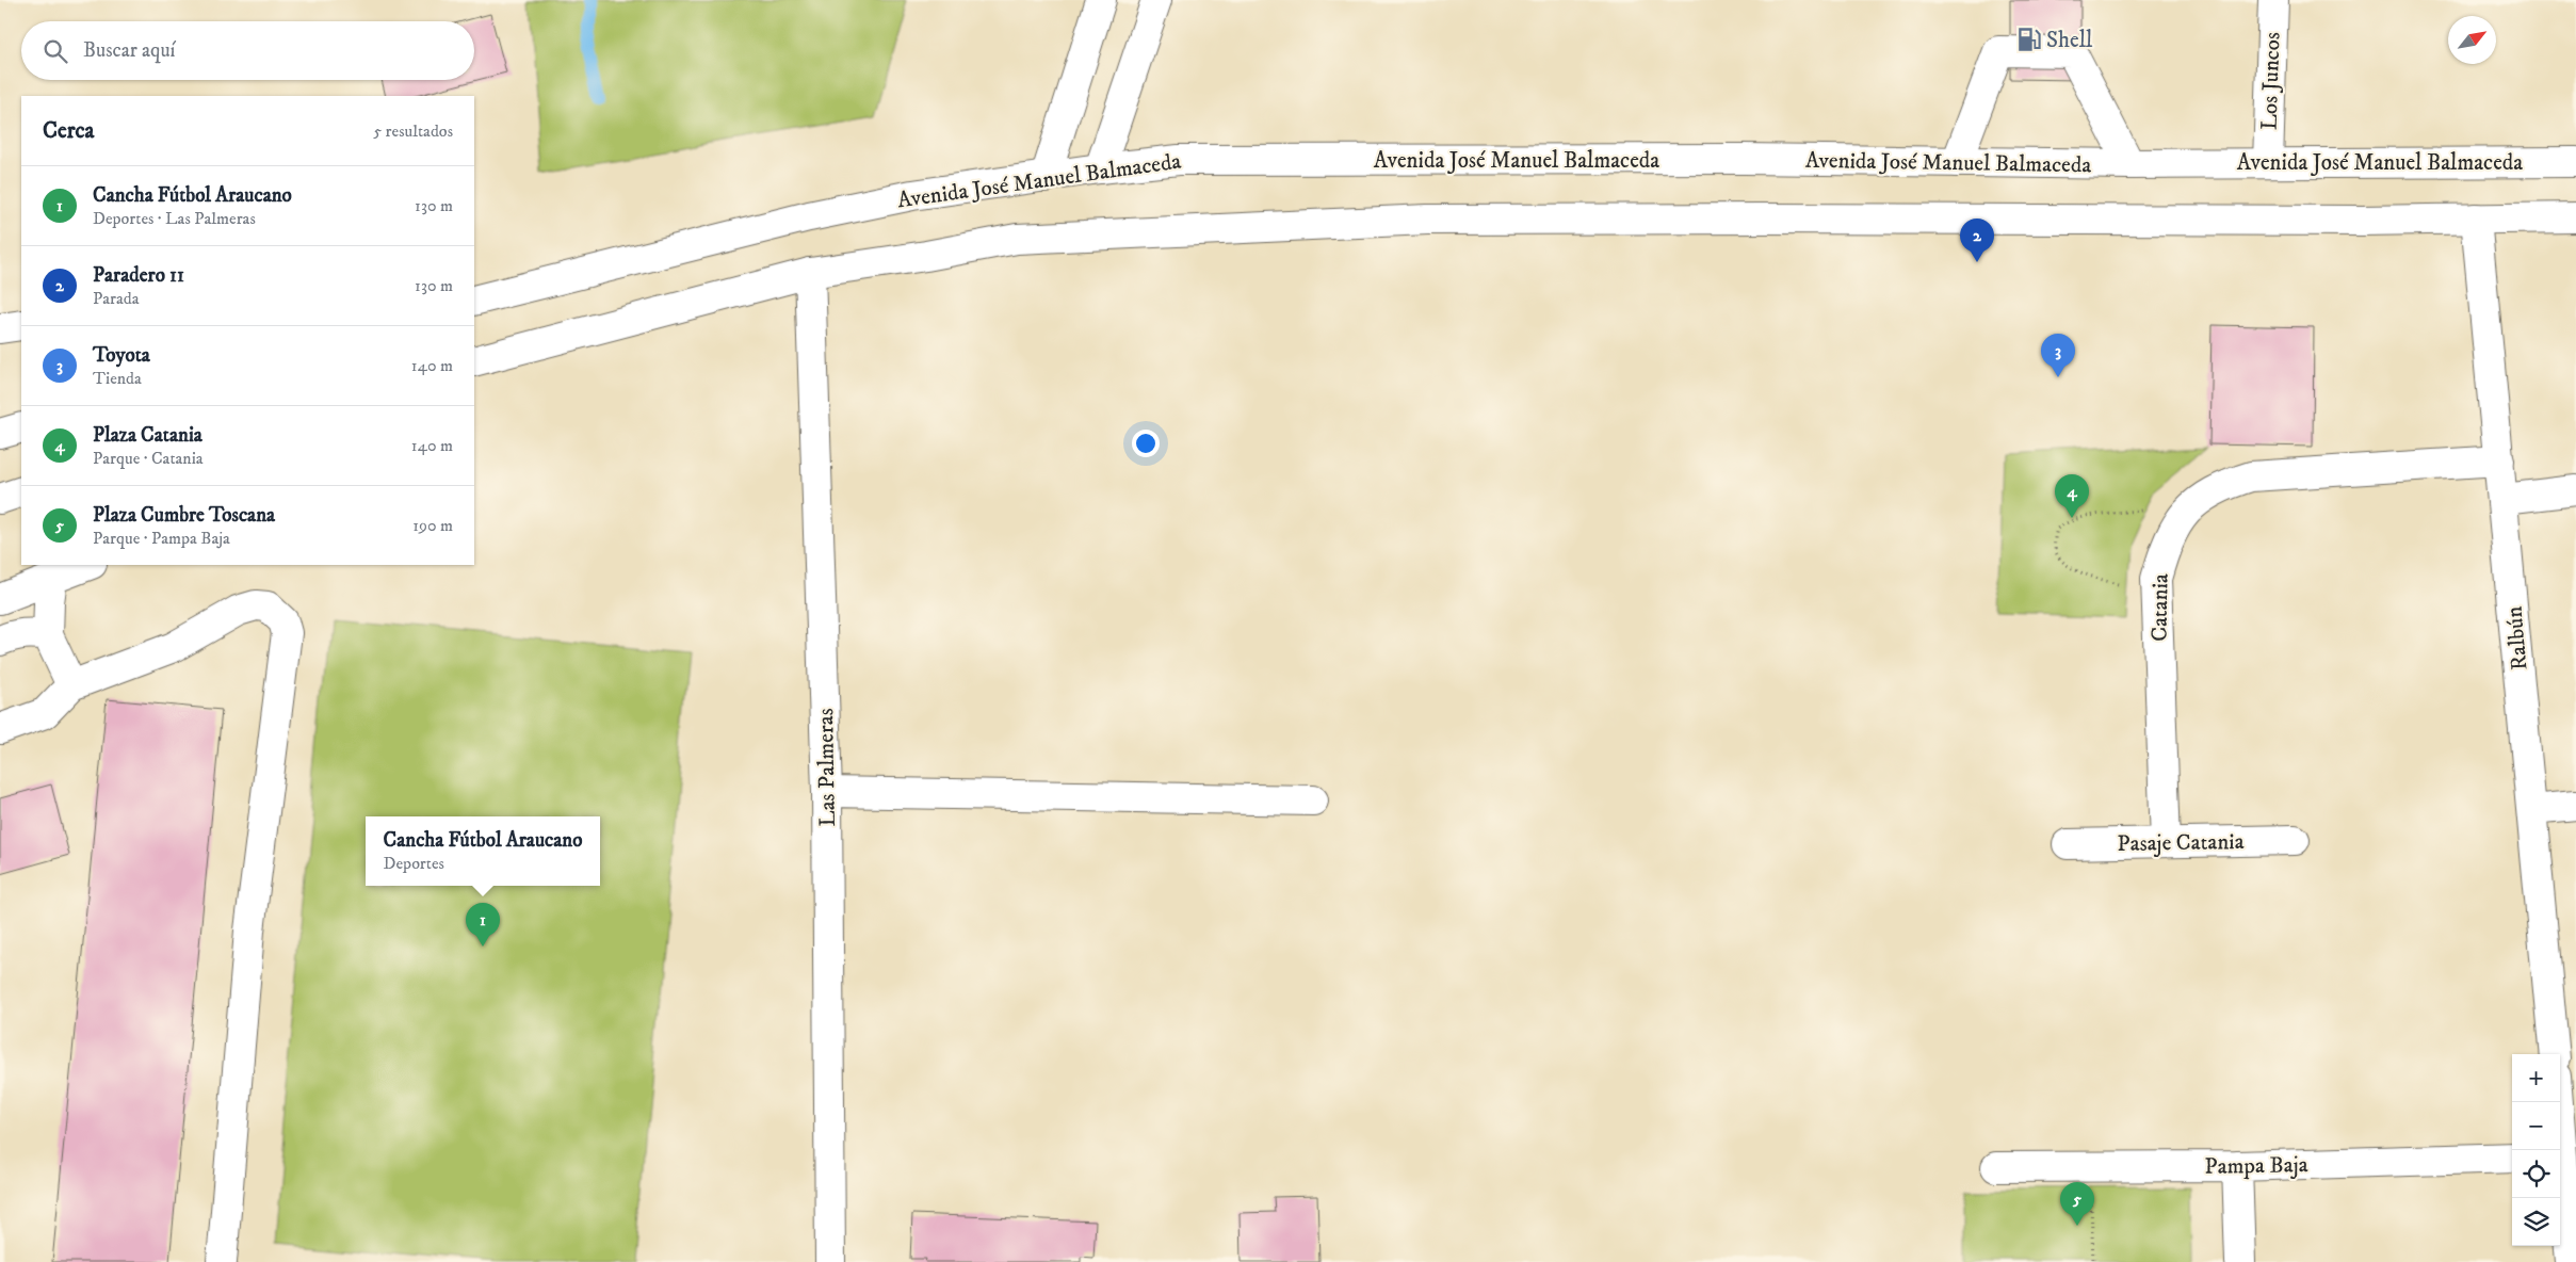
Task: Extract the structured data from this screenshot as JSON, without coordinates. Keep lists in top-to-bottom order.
{
  "streets": {
    "main road": [
      "Los Juncos",
      "Avenida José Manuel Balmaceda",
      "Catania",
      "Ralbún",
      "Las Palmeras",
      "Pasaje Catania",
      "Pampa Baja"
    ]
  },
  "crossings": [
    ["Los Juncos", "Avenida José Manuel Balmaceda"],
    ["Catania", "Ralbún"],
    ["Catania", "Pasaje Catania"]
  ],
  "places": {
    "fuel station": ["Shell"]
  },
  "north": "top right",
  "page": {
    "search": "Buscar aquí",
    "heading": ["Cerca", "5 resultados"],
    "list": [
      {
        "mark": "1",
        "name": "Cancha Fútbol Araucano",
        "note": "Deportes · Las Palmeras",
        "value": "130 m"
      },
      {
        "mark": "2",
        "name": "Paradero 11",
        "note": "Parada",
        "value": "130 m"
      },
      {
        "mark": "3",
        "name": "Toyota",
        "note": "Tienda",
        "value": "140 m"
      },
      {
        "mark": "4",
        "name": "Plaza Catania",
        "note": "Parque · Catania",
        "value": "140 m"
      },
      {
        "mark": "5",
        "name": "Plaza Cumbre Toscana",
        "note": "Parque · Pampa Baja",
        "value": "190 m"
      }
    ],
    "pins": [
      "2",
      "3",
      "4",
      "1",
      "5"
    ],
    "popup": ["Cancha Fútbol Araucano", "Deportes"],
    "map_buttons": ["+", "−"]
  }
}
